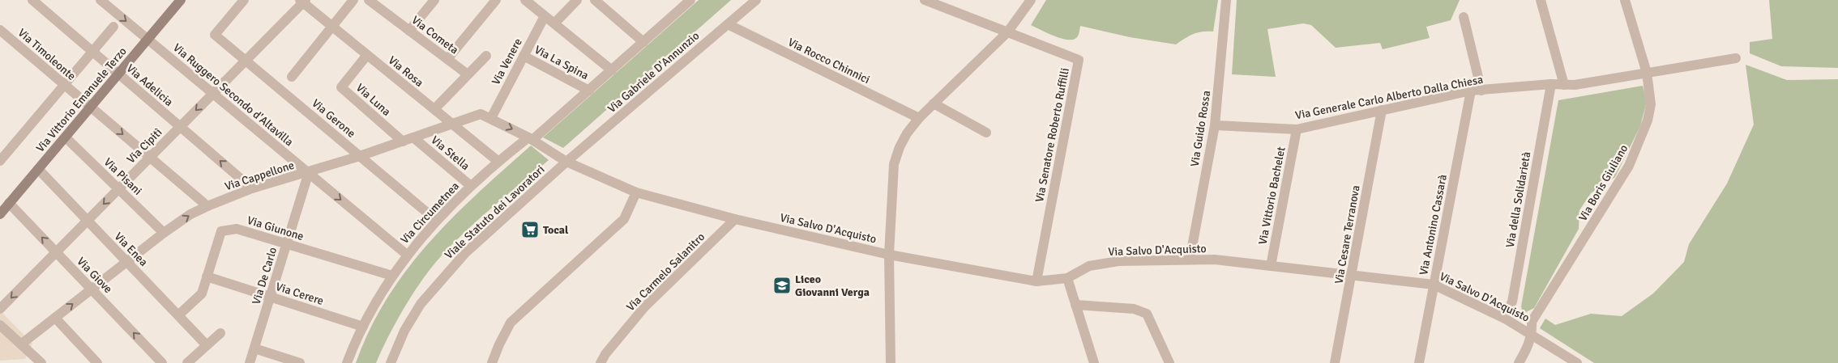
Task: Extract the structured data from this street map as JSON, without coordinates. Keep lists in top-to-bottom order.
{
  "streets": {
    "street": [
      "Via Cometa",
      "Via Timoleonte",
      "Via Rocco Chinnici",
      "Via Venere",
      "Via La Spina",
      "Via Rosa",
      "Via Gabriele D'Annunzio",
      "Via Adelicia",
      "Via Ruggero Secondo d'Altavilla",
      "Via Generale Carlo Alberto Dalla Chiesa",
      "Via Vittorio Emanuele Terzo",
      "Via Luna",
      "Via Gerone",
      "Via Guido Rossa",
      "Via Senatore Roberto Ruffilli",
      "Via Cipitì",
      "Via Stella",
      "Via Cappellone",
      "Via Pisani",
      "Via Boris Giuliano",
      "Via Vittorio Bachelet",
      "Via della Solidarietà",
      "Viale Statuto dei Lavoratori",
      "Via Circumetnea",
      "Via Antonino Cassarà",
      "Via Giunone",
      "Via Salvo D'Acquisto",
      "Via Cesare Terranova",
      "Via Enea",
      "Via Carmelo Salanitro",
      "Via Giove",
      "Via De Carlo",
      "Via Cerere"
    ]
  },
  "crossings": [
    ["Via Timoleonte", "Via Vittorio Emanuele Terzo"],
    ["Via Timoleonte", "Via Cipitì"],
    ["Via Timoleonte", "Via Cappellone"],
    ["Via Rocco Chinnici", "Via Gabriele D'Annunzio"],
    ["Via Venere", "Via La Spina"],
    ["Via Venere", "Via Cappellone"],
    ["Via La Spina", "Via Circumetnea"],
    ["Via Rosa", "Via Luna"],
    ["Via Rosa", "Via Cipitì"],
    ["Via Rosa", "Via Cappellone"],
    ["Via Rosa", "Via Circumetnea"],
    ["Via Gabriele D'Annunzio", "Via Cappellone"],
    ["Via Gabriele D'Annunzio", "Viale Statuto dei Lavoratori"],
    ["Via Gabriele D'Annunzio", "Via Salvo D'Acquisto"],
    ["Via Adelicia", "Via Vittorio Emanuele Terzo"],
    ["Via Adelicia", "Via Cipitì"],
    ["Via Adelicia", "Via Cappellone"],
    ["Via Ruggero Secondo d'Altavilla", "Via Vittorio Emanuele Terzo"],
    ["Via Ruggero Secondo d'Altavilla", "Via Cipitì"],
    ["Via Ruggero Secondo d'Altavilla", "Via Cappellone"],
    ["Via Ruggero Secondo d'Altavilla", "Via Circumetnea"],
    ["Via Ruggero Secondo d'Altavilla", "Via De Carlo"],
    ["Via Generale Carlo Alberto Dalla Chiesa", "Via Guido Rossa"],
    ["Via Generale Carlo Alberto Dalla Chiesa", "Via Boris Giuliano"],
    ["Via Generale Carlo Alberto Dalla Chiesa", "Via Vittorio Bachelet"],
    ["Via Generale Carlo Alberto Dalla Chiesa", "Via della Solidarietà"],
    ["Via Generale Carlo Alberto Dalla Chiesa", "Via Antonino Cassarà"],
    ["Via Generale Carlo Alberto Dalla Chiesa", "Via Cesare Terranova"],
    ["Via Vittorio Emanuele Terzo", "Via Pisani"],
    ["Via Vittorio Emanuele Terzo", "Via Enea"],
    ["Via Vittorio Emanuele Terzo", "Via Giove"],
    ["Via Luna", "Via Cappellone"],
    ["Via Gerone", "Via Cipitì"],
    ["Via Gerone", "Via Cappellone"],
    ["Via Gerone", "Via Circumetnea"],
    ["Via Guido Rossa", "Via Salvo D'Acquisto"],
    ["Via Senatore Roberto Ruffilli", "Via Salvo D'Acquisto"],
    ["Via Cipitì", "Via Pisani"],
    ["Via Cipitì", "Via Enea"],
    ["Via Cipitì", "Via Giove"],
    ["Via Stella", "Via Cappellone"],
    ["Via Stella", "Via Circumetnea"],
    ["Via Cappellone", "Via Pisani"],
    ["Via Cappellone", "Viale Statuto dei Lavoratori"],
    ["Via Cappellone", "Via Circumetnea"],
    ["Via Cappellone", "Via Salvo D'Acquisto"],
    ["Via Cappellone", "Via Enea"],
    ["Via Cappellone", "Via Giove"],
    ["Via Cappellone", "Via De Carlo"],
    ["Via Boris Giuliano", "Via Salvo D'Acquisto"],
    ["Via Vittorio Bachelet", "Via Salvo D'Acquisto"],
    ["Via della Solidarietà", "Via Salvo D'Acquisto"],
    ["Viale Statuto dei Lavoratori", "Via Salvo D'Acquisto"],
    ["Via Circumetnea", "Via Giunone"],
    ["Via Circumetnea", "Via Cerere"],
    ["Via Antonino Cassarà", "Via Salvo D'Acquisto"],
    ["Via Giunone", "Via Enea"],
    ["Via Giunone", "Via De Carlo"],
    ["Via Giunone", "Via Cerere"],
    ["Via Salvo D'Acquisto", "Via Cesare Terranova"],
    ["Via Salvo D'Acquisto", "Via Carmelo Salanitro"],
    ["Via De Carlo", "Via Cerere"]
  ],
  "one_way": ["Via Ruggero Secondo d'Altavilla", "Via Cipitì"],
  "places": {
    "supermarket": ["Tocal"],
    "school or university": ["Liceo Giovanni Verga"]
  }
}
